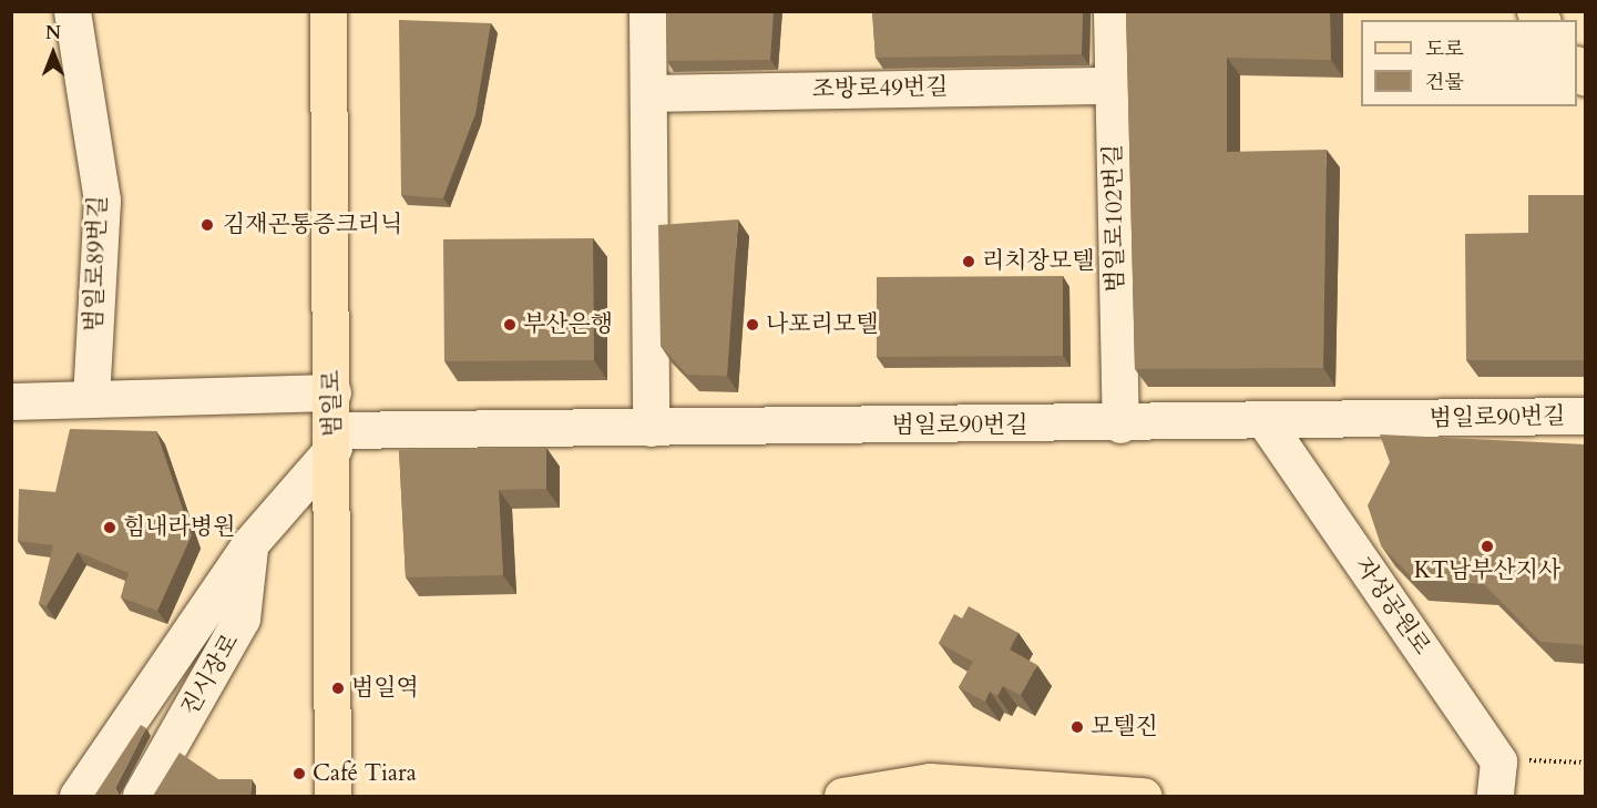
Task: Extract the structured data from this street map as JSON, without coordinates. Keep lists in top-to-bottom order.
{
  "streets": {
    "main road": ["범일로"],
    "street": [
      "조방로49번길",
      "범일로102번길",
      "범일로89번길",
      "범일로90번길",
      "자성공원로",
      "진시장로"
    ]
  },
  "crossings": [
    ["조방로49번길", "범일로102번길"],
    ["범일로102번길", "범일로90번길"],
    ["범일로", "범일로90번길"],
    ["범일로90번길", "자성공원로"]
  ],
  "places": [
    "김재곤통증크리닉",
    "리치장모텔",
    "부산은행",
    "나포리모텔",
    "힘내라병원",
    "KT남부산지사",
    "범일역",
    "모텔진",
    "Café Tiara"
  ],
  "legend": ["도로", "건물"],
  "north": "top"
}
